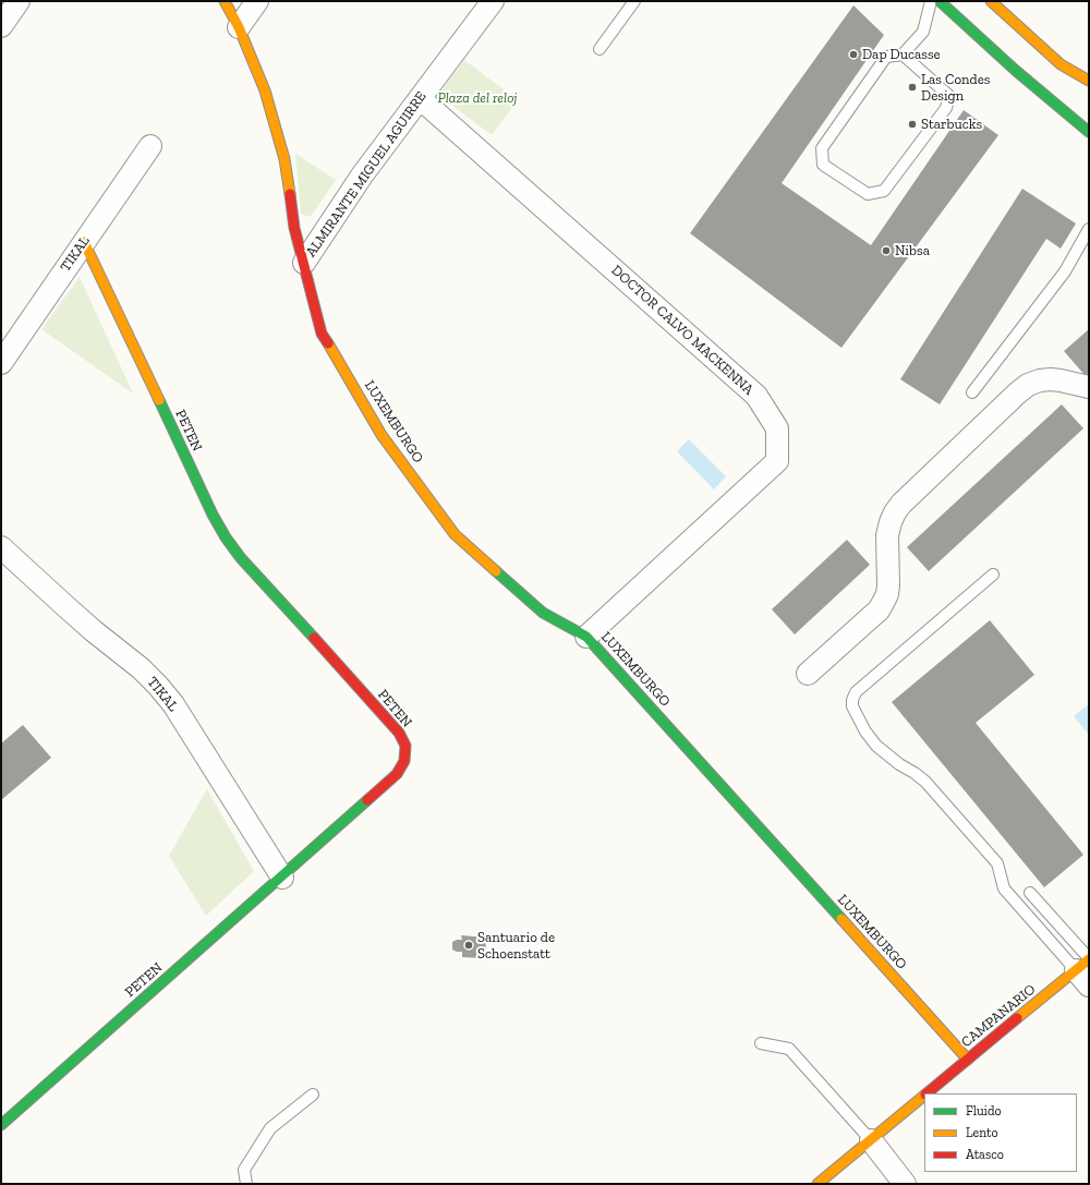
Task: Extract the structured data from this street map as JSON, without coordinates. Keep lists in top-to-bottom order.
{
  "streets": {
    "street": [
      "ALMIRANTE MIGUEL AGUIRRE",
      "TIKAL",
      "DOCTOR CALVO MACKENNA",
      "LUXEMBURGO",
      "PETEN",
      "CAMPANARIO"
    ]
  },
  "crossings": [
    ["ALMIRANTE MIGUEL AGUIRRE", "DOCTOR CALVO MACKENNA"],
    ["ALMIRANTE MIGUEL AGUIRRE", "LUXEMBURGO"],
    ["TIKAL", "PETEN"],
    ["DOCTOR CALVO MACKENNA", "LUXEMBURGO"],
    ["LUXEMBURGO", "CAMPANARIO"]
  ],
  "parks": ["Plaza del reloj"],
  "places": [
    "Dap Ducasse",
    "Las Condes Design",
    "Starbucks",
    "Nibsa",
    "Santuario de Schoenstatt"
  ],
  "legend": ["Fluido", "Lento", "Atasco"]
}
